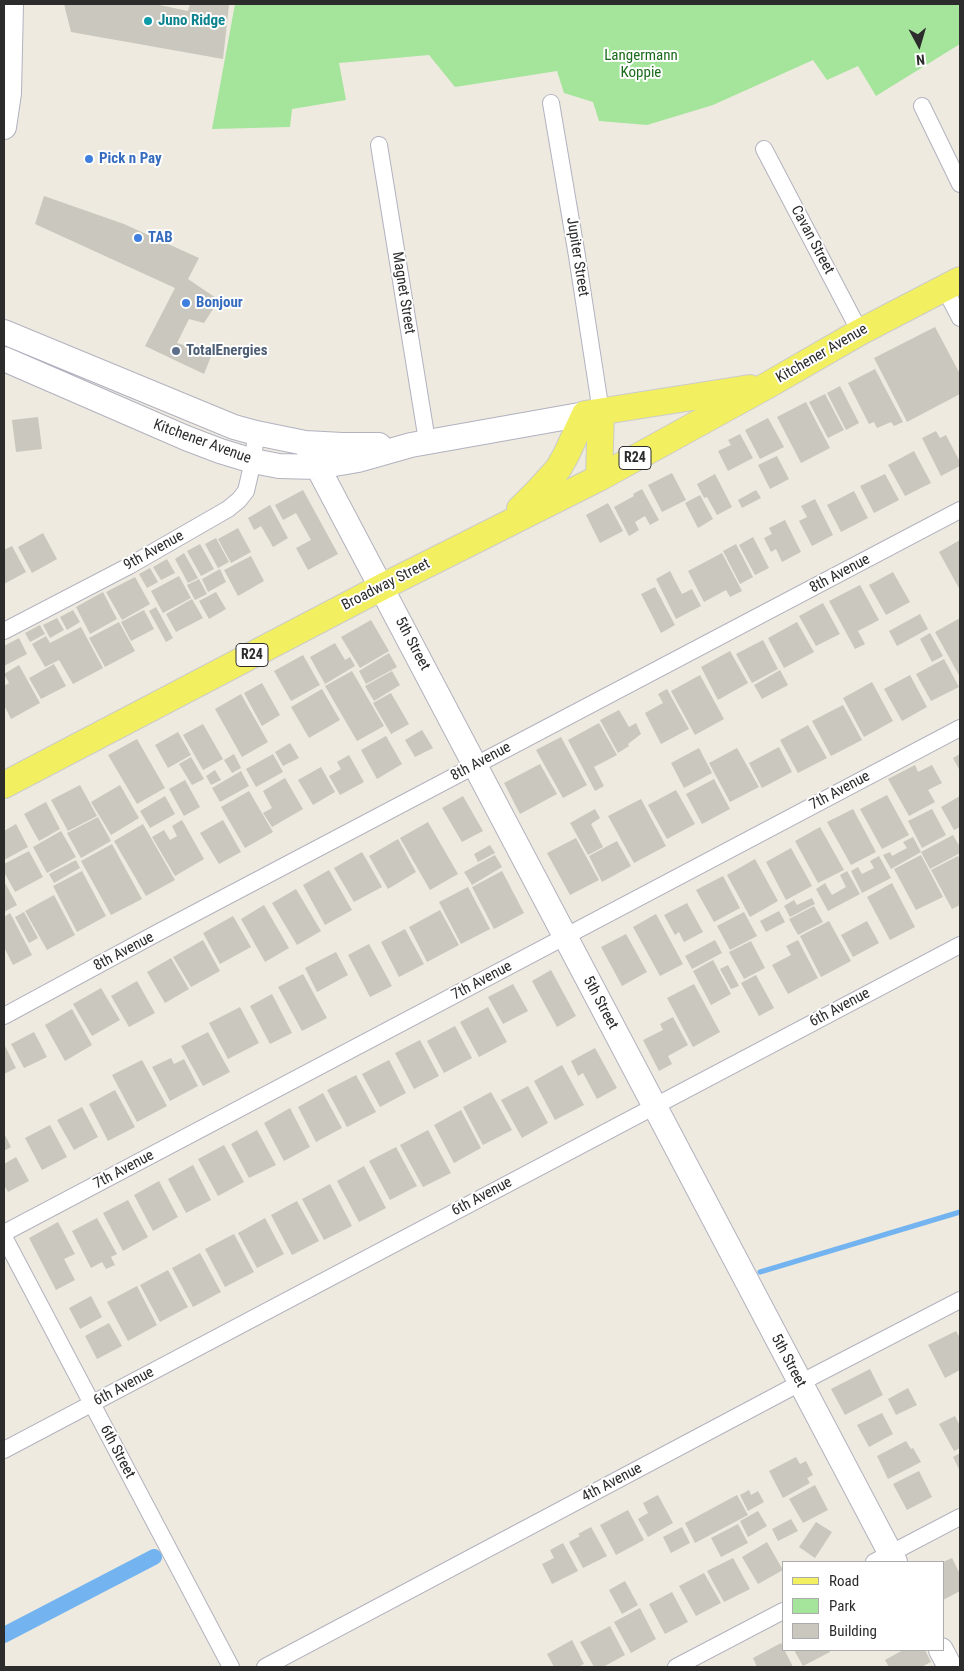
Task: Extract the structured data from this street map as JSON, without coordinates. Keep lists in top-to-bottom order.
{
  "streets": {
    "main road": ["Kitchener Avenue", "R24", "Broadway Street"],
    "street": [
      "Cavan Street",
      "Jupiter Street",
      "Magnet Street",
      "9th Avenue",
      "8th Avenue",
      "5th Street",
      "7th Avenue",
      "6th Avenue",
      "6th Street",
      "4th Avenue"
    ]
  },
  "crossings": [
    ["Cavan Street", "Kitchener Avenue"],
    ["Jupiter Street", "Kitchener Avenue"],
    ["Jupiter Street", "R24"],
    ["Magnet Street", "Kitchener Avenue"],
    ["Kitchener Avenue", "R24"],
    ["Kitchener Avenue", "9th Avenue"],
    ["Kitchener Avenue", "Broadway Street"],
    ["Kitchener Avenue", "5th Street"],
    ["R24", "Broadway Street"],
    ["8th Avenue", "5th Street"],
    ["Broadway Street", "5th Street"],
    ["5th Street", "7th Avenue"],
    ["5th Street", "6th Avenue"],
    ["5th Street", "4th Avenue"],
    ["7th Avenue", "6th Street"],
    ["6th Avenue", "6th Street"]
  ],
  "parks": ["Langermann Koppie"],
  "places": [
    "Juno Ridge",
    "Pick n Pay",
    "TAB",
    "Bonjour",
    "TotalEnergies"
  ],
  "legend": ["Road", "Park", "Building"],
  "north": "bottom"
}
